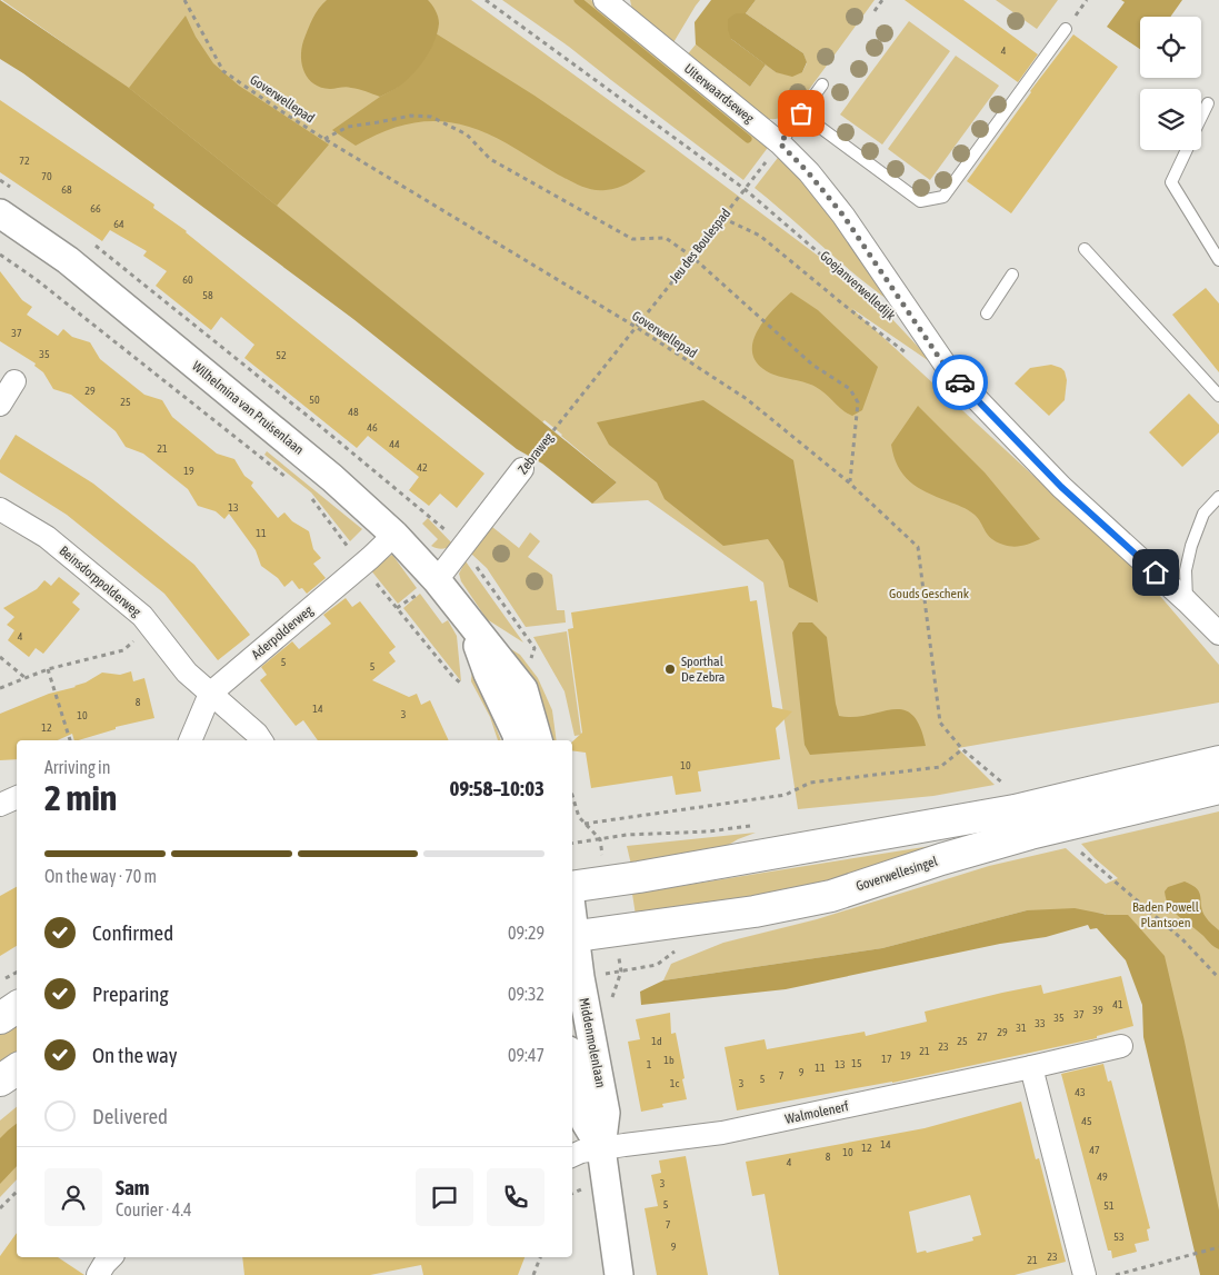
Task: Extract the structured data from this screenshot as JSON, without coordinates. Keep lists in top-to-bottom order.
{
  "streets": {
    "main road": ["Goverwellesingel"],
    "street": [
      "Uiterwaardseweg",
      "Wilhelmina van Pruisenlaan",
      "Zebraweg",
      "Beinsdorppolderweg",
      "Aderpolderweg",
      "Middenmolenlaan",
      "Walmolenerf"
    ],
    "path": ["Goverwellepad", "Jeu des Boulespad", "Goejanverwelledijk"]
  },
  "crossings": [
    ["Goverwellepad", "Jeu des Boulespad"],
    ["Goverwellepad", "Zebraweg"],
    ["Jeu des Boulespad", "Goejanverwelledijk"],
    ["Jeu des Boulespad", "Zebraweg"],
    ["Wilhelmina van Pruisenlaan", "Zebraweg"],
    ["Wilhelmina van Pruisenlaan", "Aderpolderweg"],
    ["Beinsdorppolderweg", "Aderpolderweg"],
    ["Goverwellesingel", "Middenmolenlaan"],
    ["Middenmolenlaan", "Walmolenerf"]
  ],
  "parks": ["Gouds Geschenk", "Baden Powell Plantsoen"],
  "places": ["Sporthal De Zebra"],
  "house_numbers": [
    "4",
    "72",
    "70",
    "68",
    "66",
    "64",
    "60",
    "58",
    "37",
    "35",
    "52",
    "29",
    "50",
    "25",
    "48",
    "46",
    "44",
    "21",
    "42",
    "19",
    "13",
    "11",
    "4",
    "5",
    "5",
    "8",
    "14",
    "3",
    "10",
    "12",
    "10",
    "41",
    "39",
    "37",
    "35",
    "33",
    "31",
    "29",
    "27",
    "1d",
    "25",
    "23",
    "21",
    "19",
    "17",
    "1b",
    "15",
    "1",
    "13",
    "11",
    "9",
    "7",
    "5",
    "1c",
    "3",
    "43",
    "45",
    "14",
    "12",
    "47",
    "10",
    "8",
    "4",
    "49",
    "3",
    "5",
    "51",
    "7",
    "53",
    "9",
    "23",
    "21"
  ],
  "page": {
    "heading": ["2 min", "Arriving in", "09:58–10:03"],
    "panel": ["Sam", "Courier · 4.4"],
    "bar": "On the way · 70 m",
    "list": [
      ["Confirmed", "09:29"],
      ["Preparing", "09:32"],
      ["On the way", "09:47"],
      "Delivered"
    ]
  }
}
